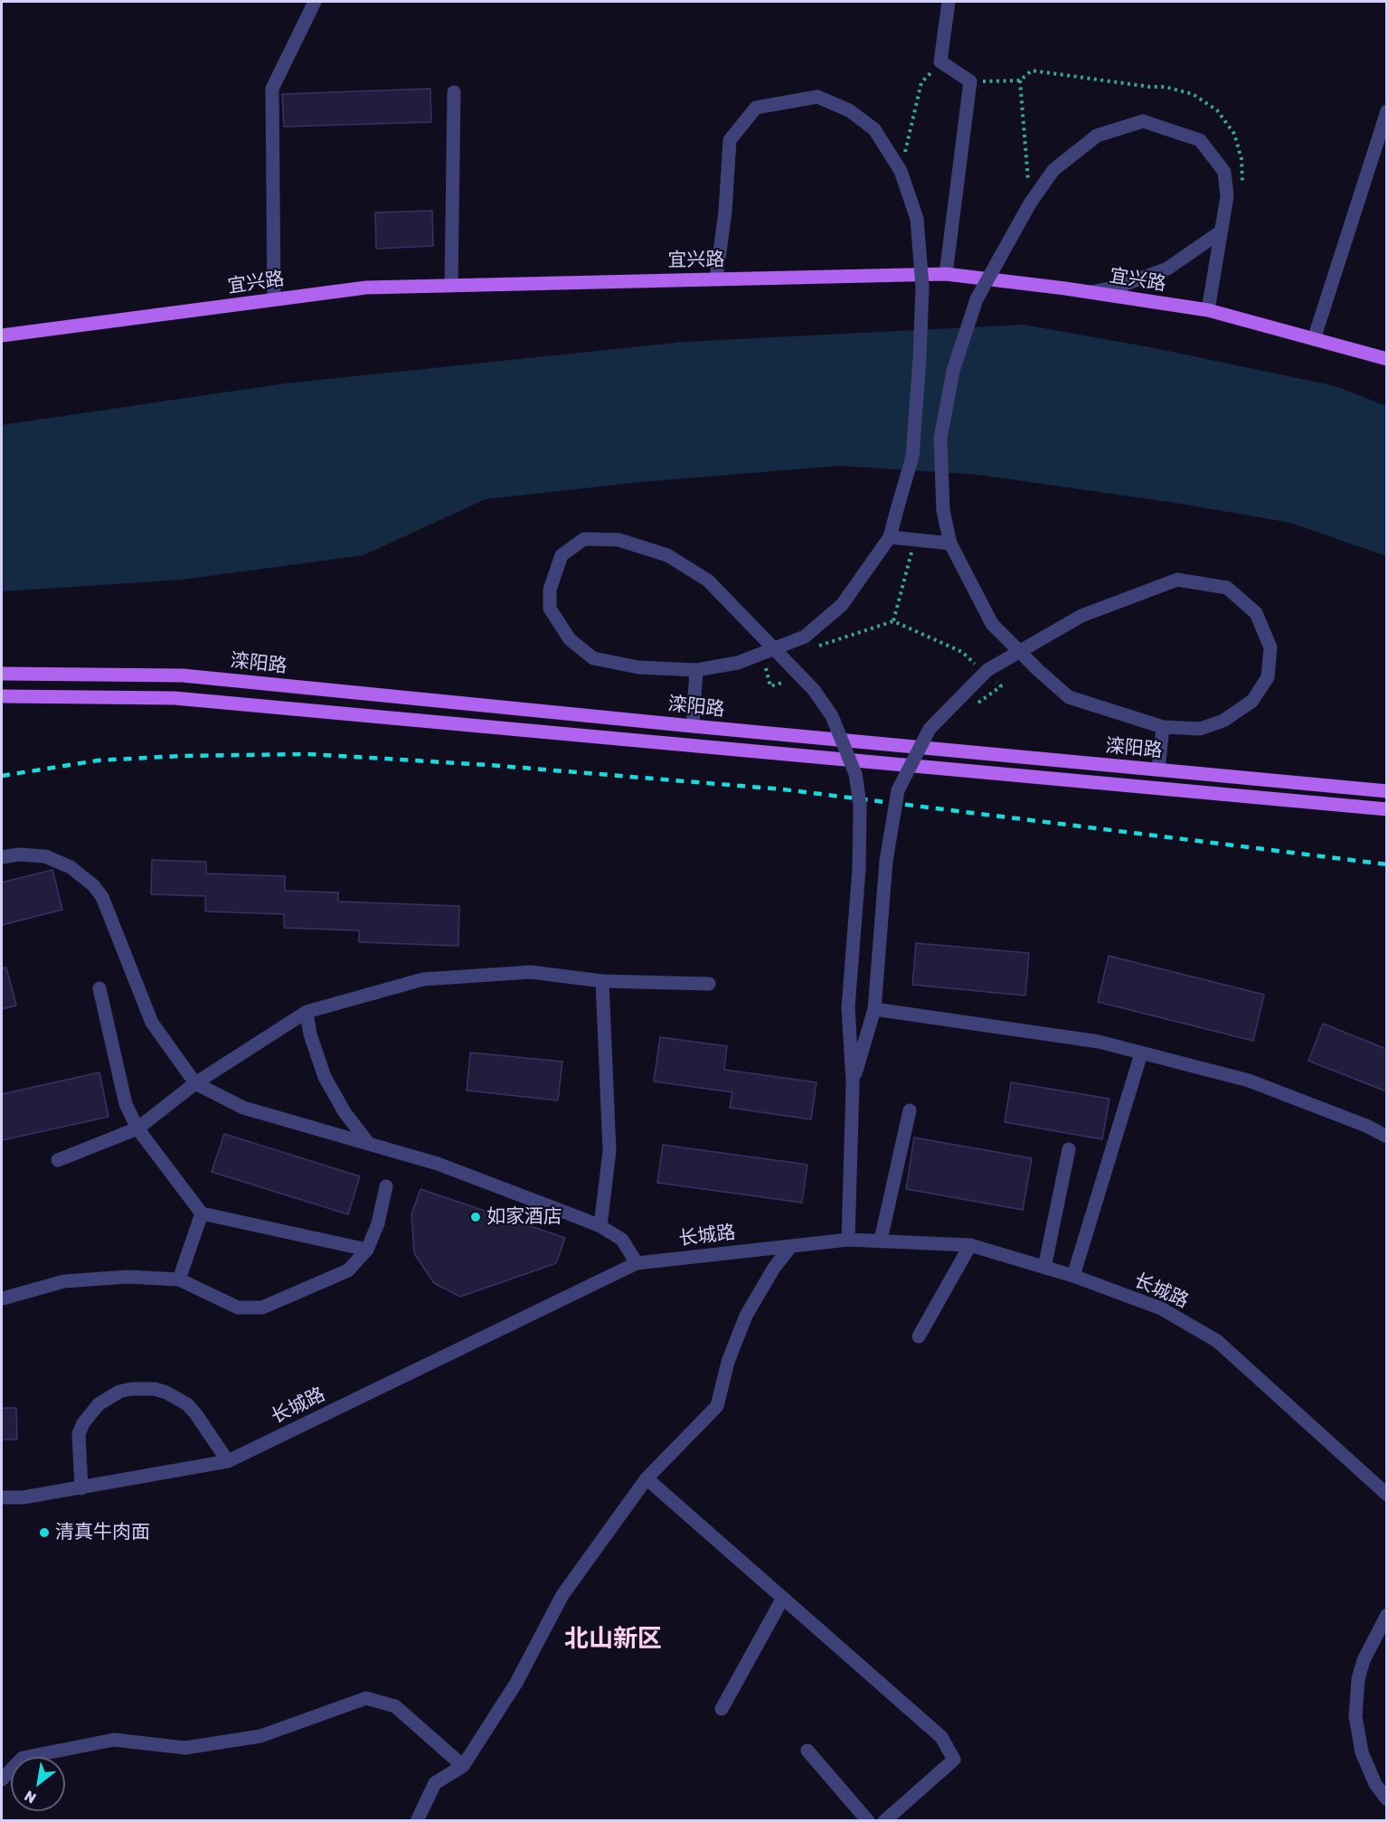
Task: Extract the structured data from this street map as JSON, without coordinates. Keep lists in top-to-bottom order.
{
  "streets": {
    "main road": ["宜兴路", "滦阳路"],
    "street": ["长城路"]
  },
  "districts": ["北山新区"],
  "places": ["如家酒店", "清真牛肉面"],
  "north": "bottom left"
}
